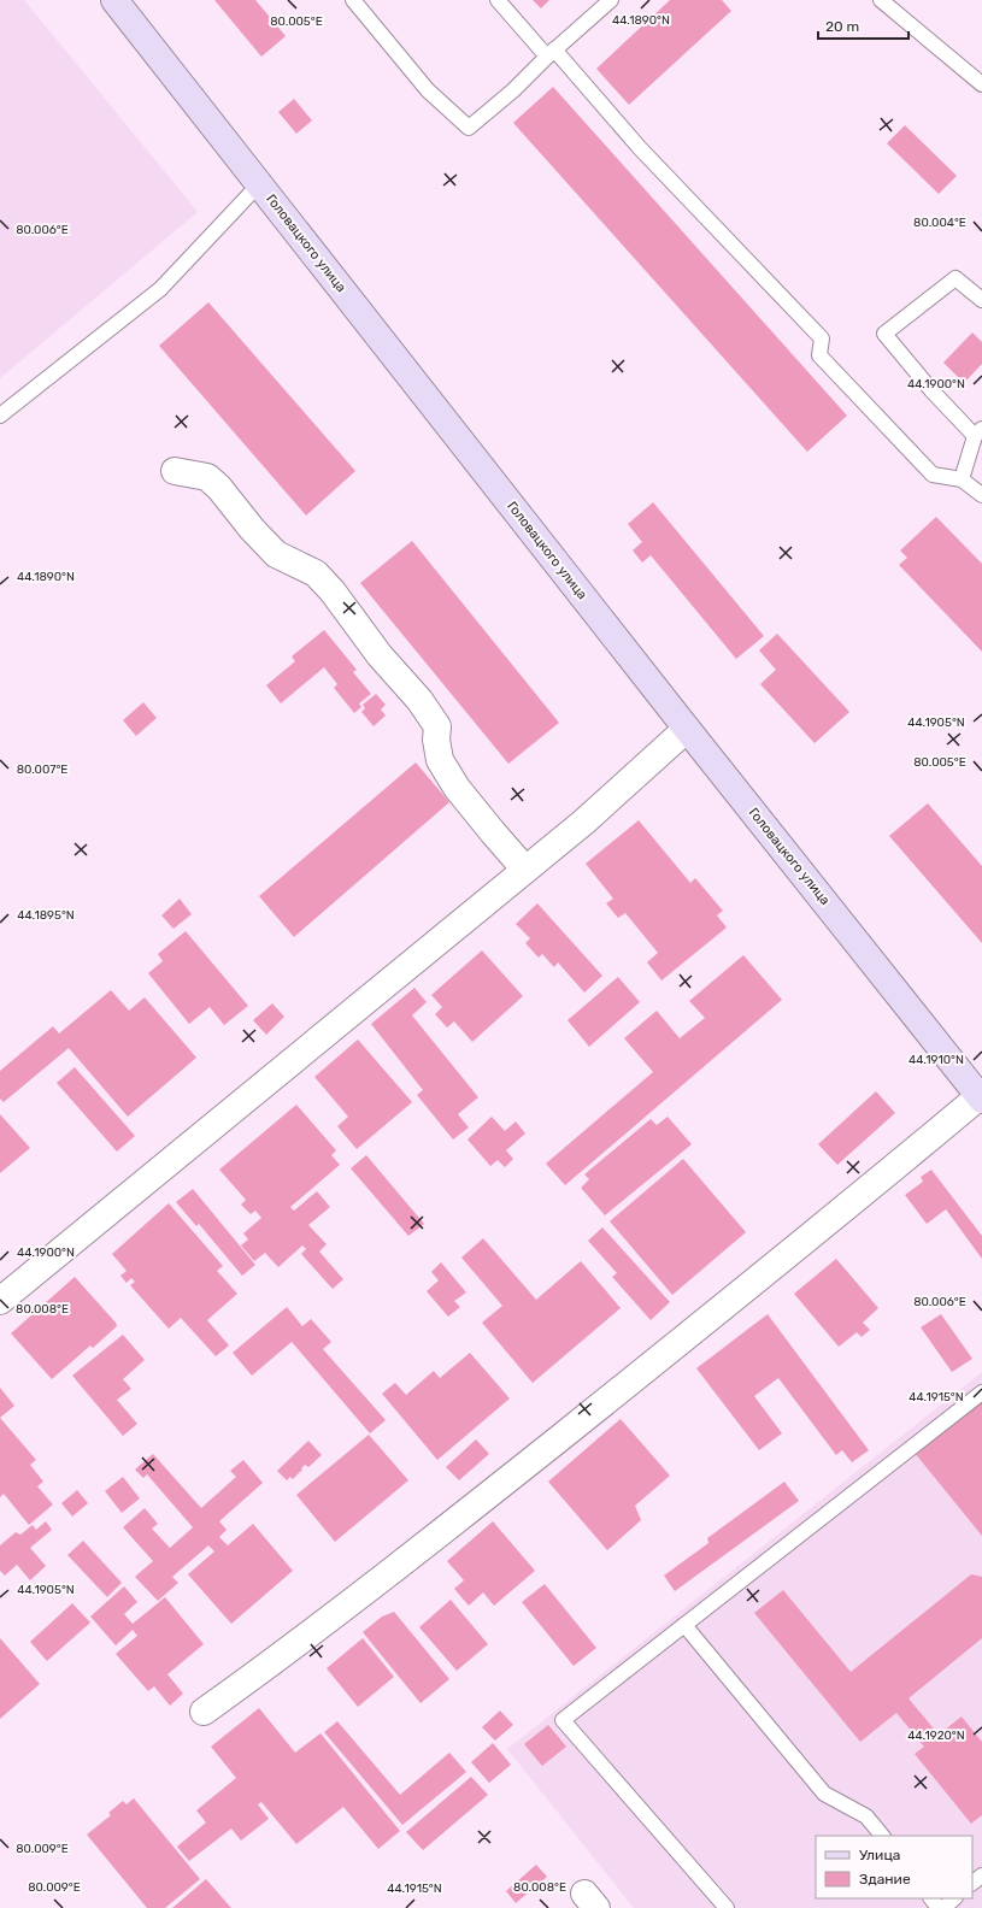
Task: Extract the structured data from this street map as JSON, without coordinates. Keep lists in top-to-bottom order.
{
  "streets": {
    "main road": ["Головацкого улица"]
  },
  "legend": ["Улица", "Здание"],
  "scale_bar": "20 m",
  "coordinates": [
    "44.1890°N",
    "80.005°E",
    "80.004°E",
    "80.006°E",
    "44.1900°N",
    "44.1905°N",
    "80.007°E",
    "44.1895°N",
    "44.1910°N",
    "80.008°E",
    "44.1915°N",
    "44.1920°N",
    "80.009°E"
  ]
}
